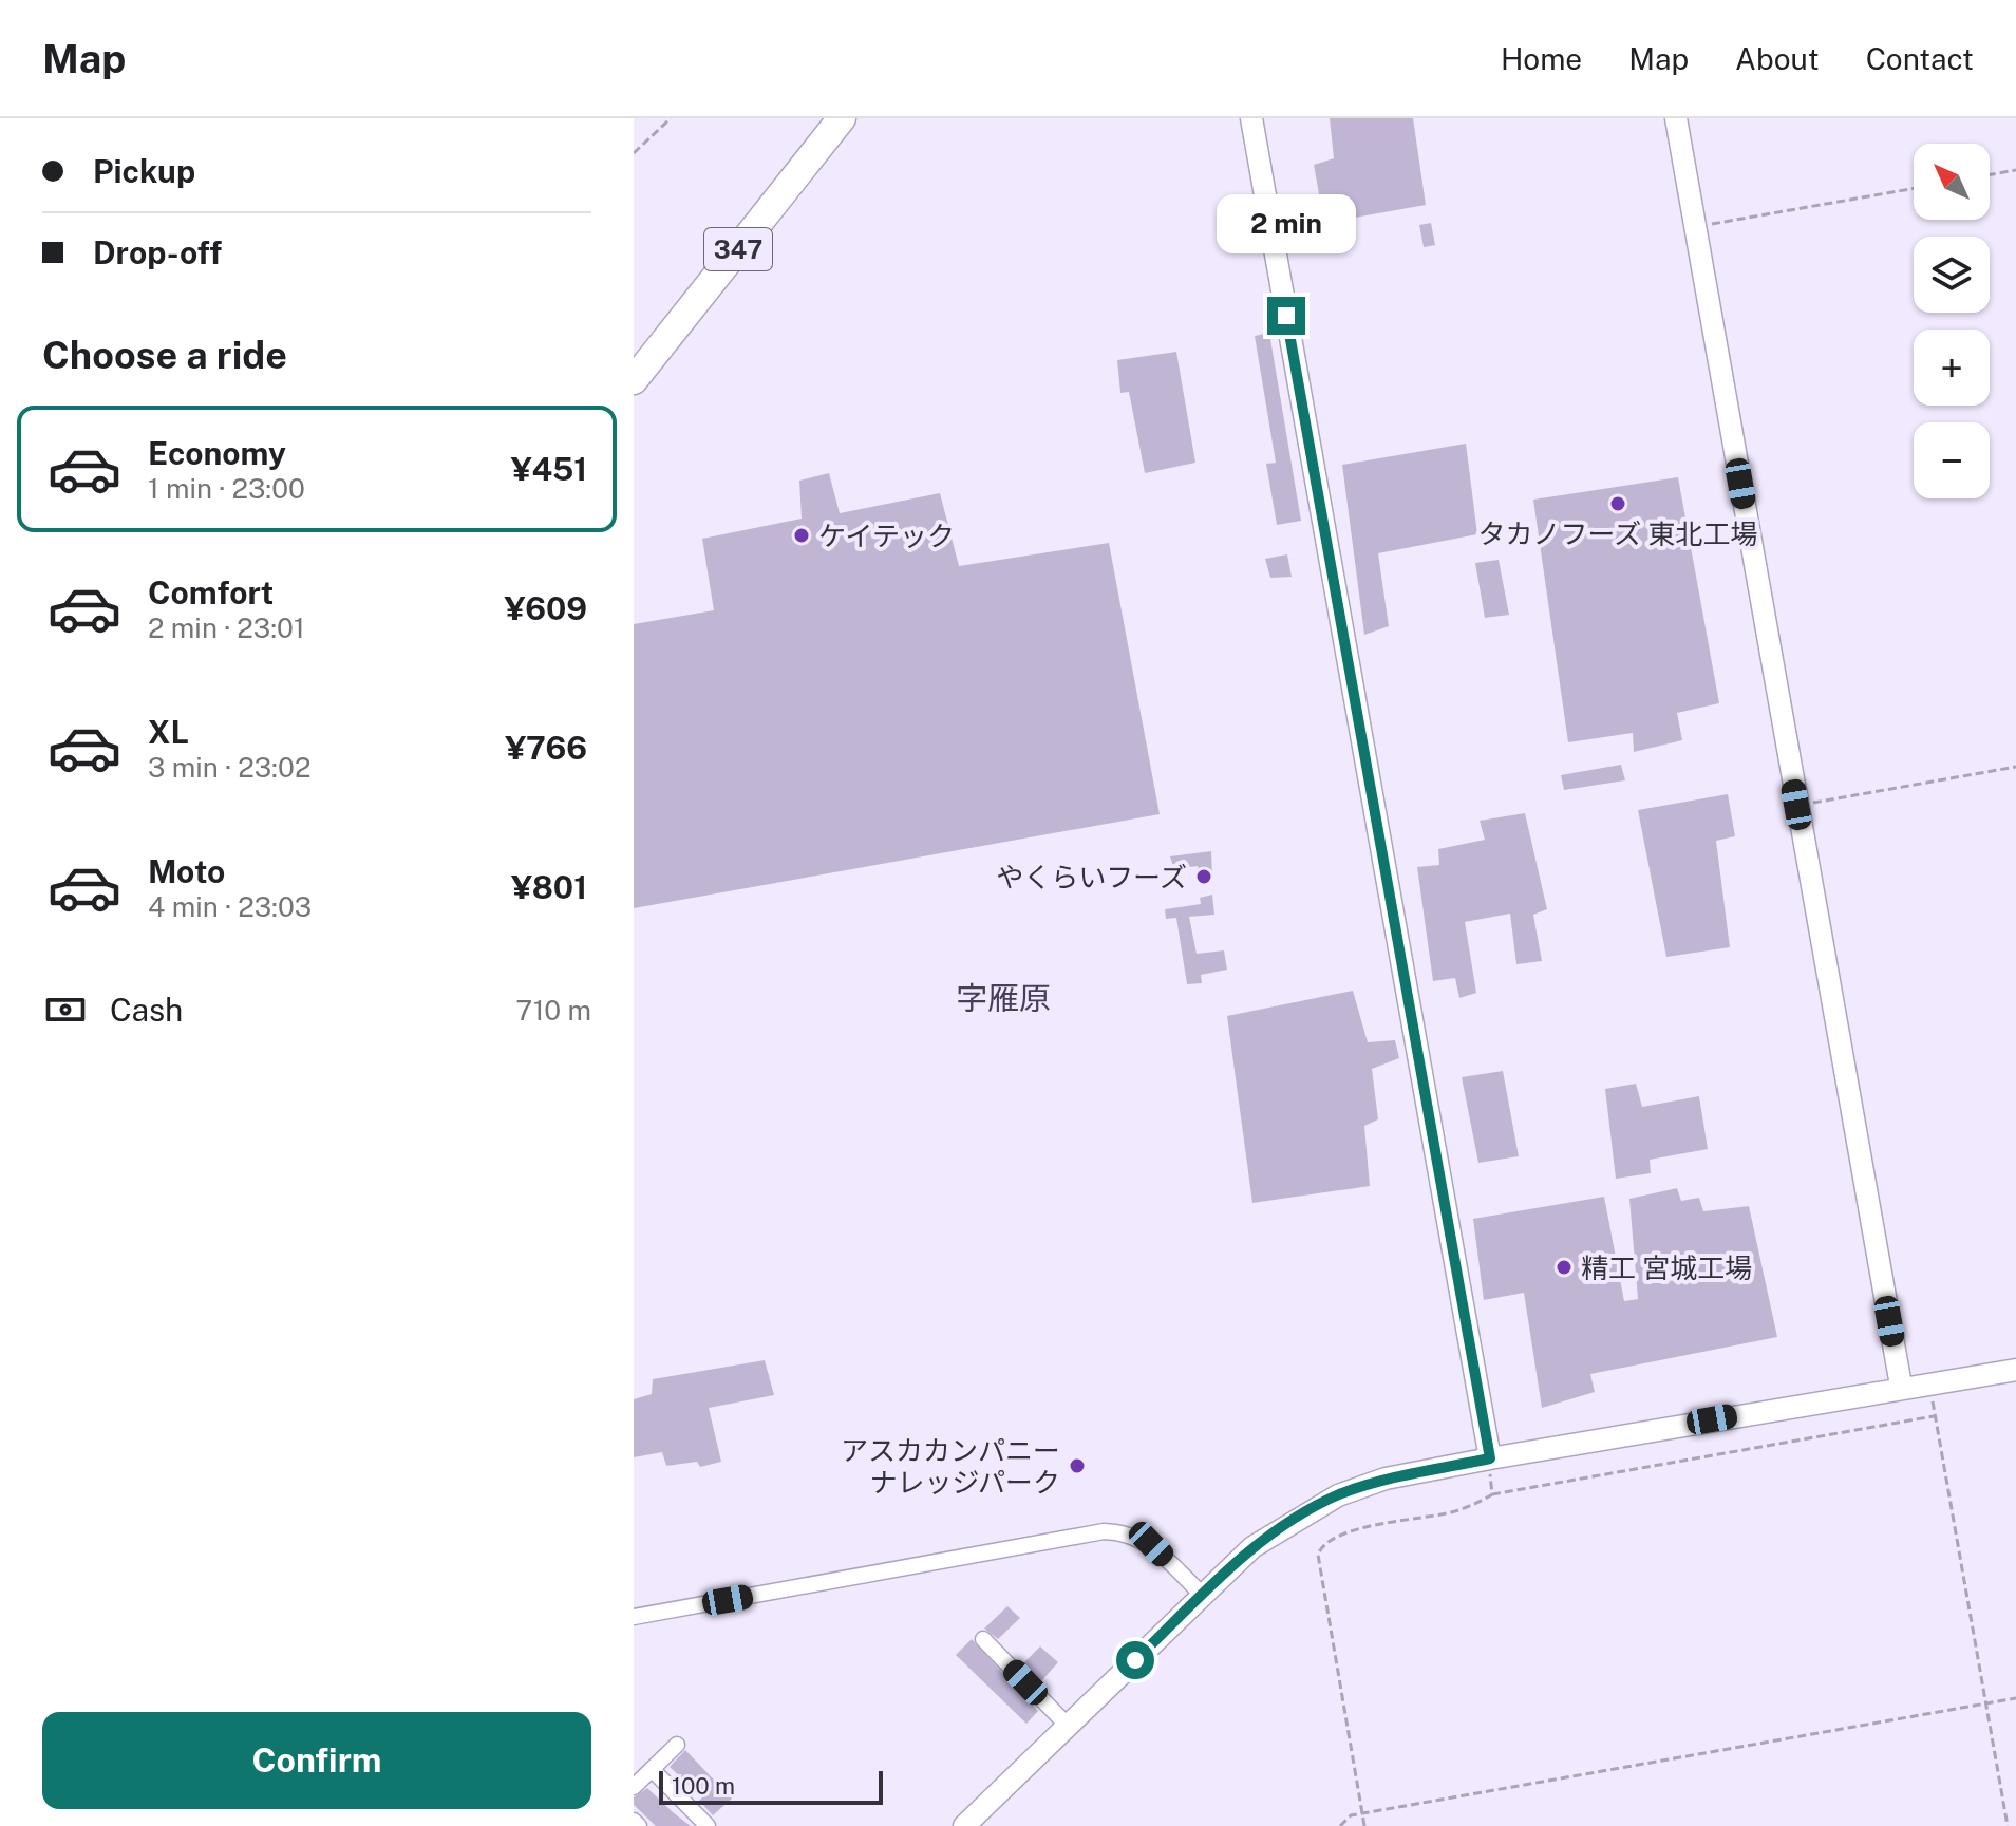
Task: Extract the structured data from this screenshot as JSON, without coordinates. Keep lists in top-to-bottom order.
{
  "streets": {
    "highway": ["347"]
  },
  "districts": ["字雁原"],
  "places": [
    "タカノフーズ 東北工場",
    "ケイテック",
    "やくらいフーズ",
    "精工 宮城工場",
    "アスカカンパニー ナレッジパーク"
  ],
  "scale_bar": "100 m",
  "north": "top left",
  "page": {
    "header": "Map",
    "nav": [
      "Home",
      "Map",
      "About",
      "Contact"
    ],
    "banner": ["Pickup", "Drop-off"],
    "map_buttons": ["+", "−"],
    "bubble": "2 min",
    "heading": "Choose a ride",
    "list": [
      {
        "name": "Economy",
        "note": "1 min · 23:00",
        "value": "¥451"
      },
      {
        "name": "Comfort",
        "note": "2 min · 23:01",
        "value": "¥609"
      },
      {
        "name": "XL",
        "note": "3 min · 23:02",
        "value": "¥766"
      },
      {
        "name": "Moto",
        "note": "4 min · 23:03",
        "value": "¥801"
      }
    ],
    "pay": ["Cash", "710 m"],
    "buttons": "Confirm",
    "scale": "100 m"
  }
}
